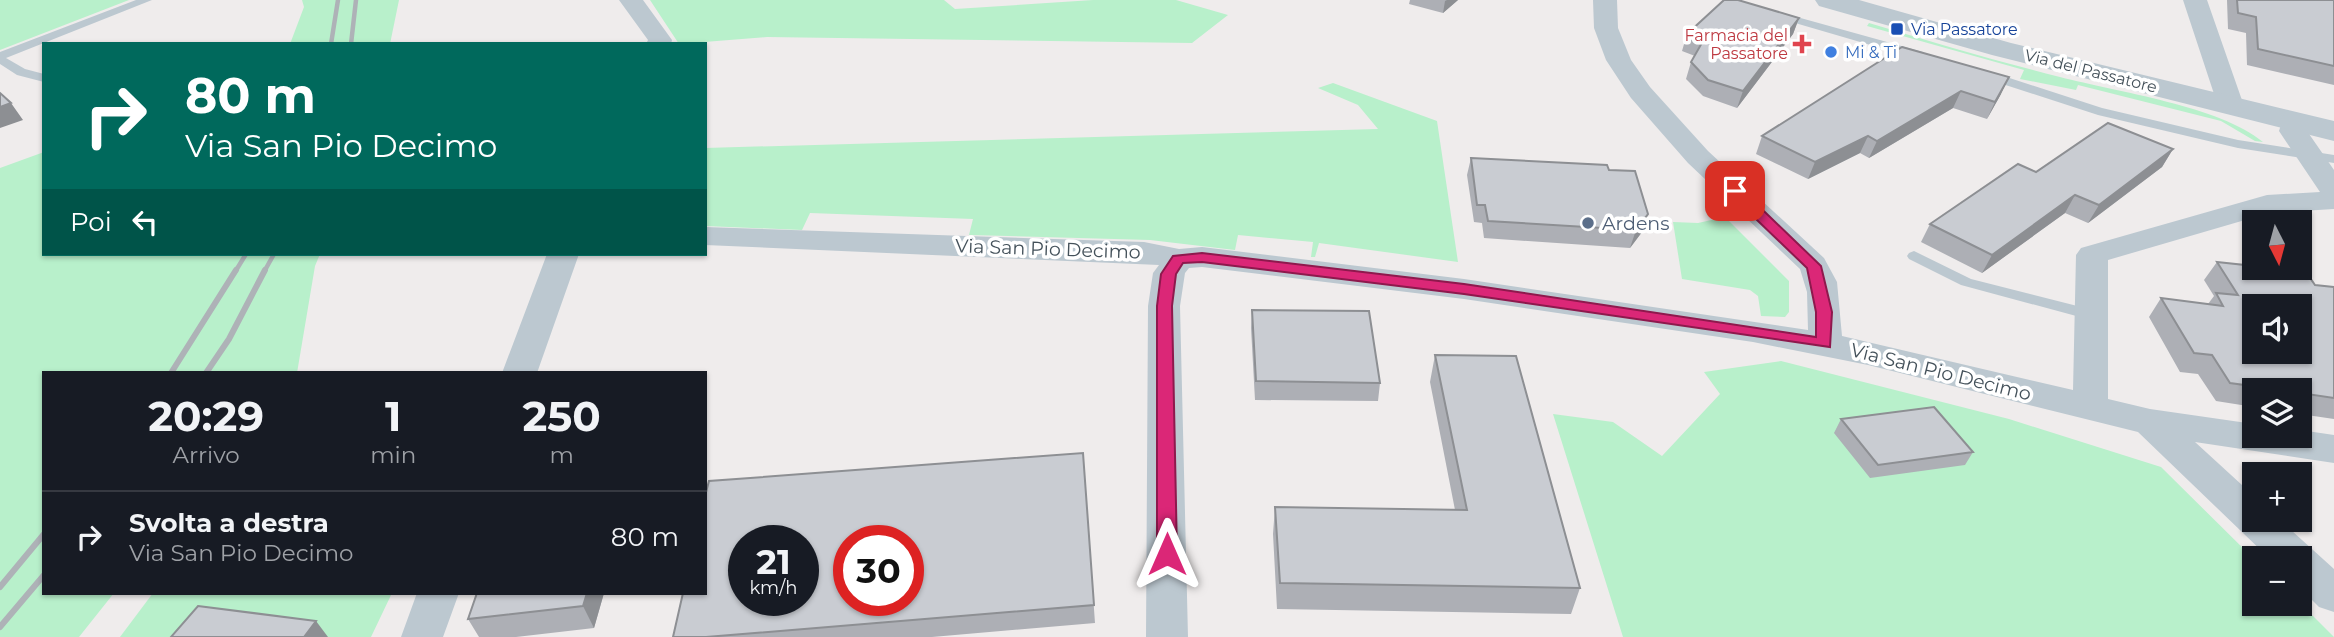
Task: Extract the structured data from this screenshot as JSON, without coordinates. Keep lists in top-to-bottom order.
{
  "streets": {
    "street": ["Via del Passatore", "Via San Pio Decimo"]
  },
  "places": {
    "transit": ["Via Passatore"],
    "health": ["Farmacia del Passatore"],
    "other": ["Mi & Ti", "Ardens"]
  },
  "north": "bottom",
  "page": {
    "turn": ["80 m", "Via San Pio Decimo"],
    "then": "Poi",
    "map_buttons": ["+", "−"],
    "eta": [
      "20:29",
      "Arrivo",
      "1",
      "min",
      "250",
      "m"
    ],
    "list": [
      {
        "name": "Svolta a destra",
        "note": "Via San Pio Decimo",
        "value": "80 m"
      }
    ],
    "speed": "21 km/h",
    "limit": "30"
  }
}
